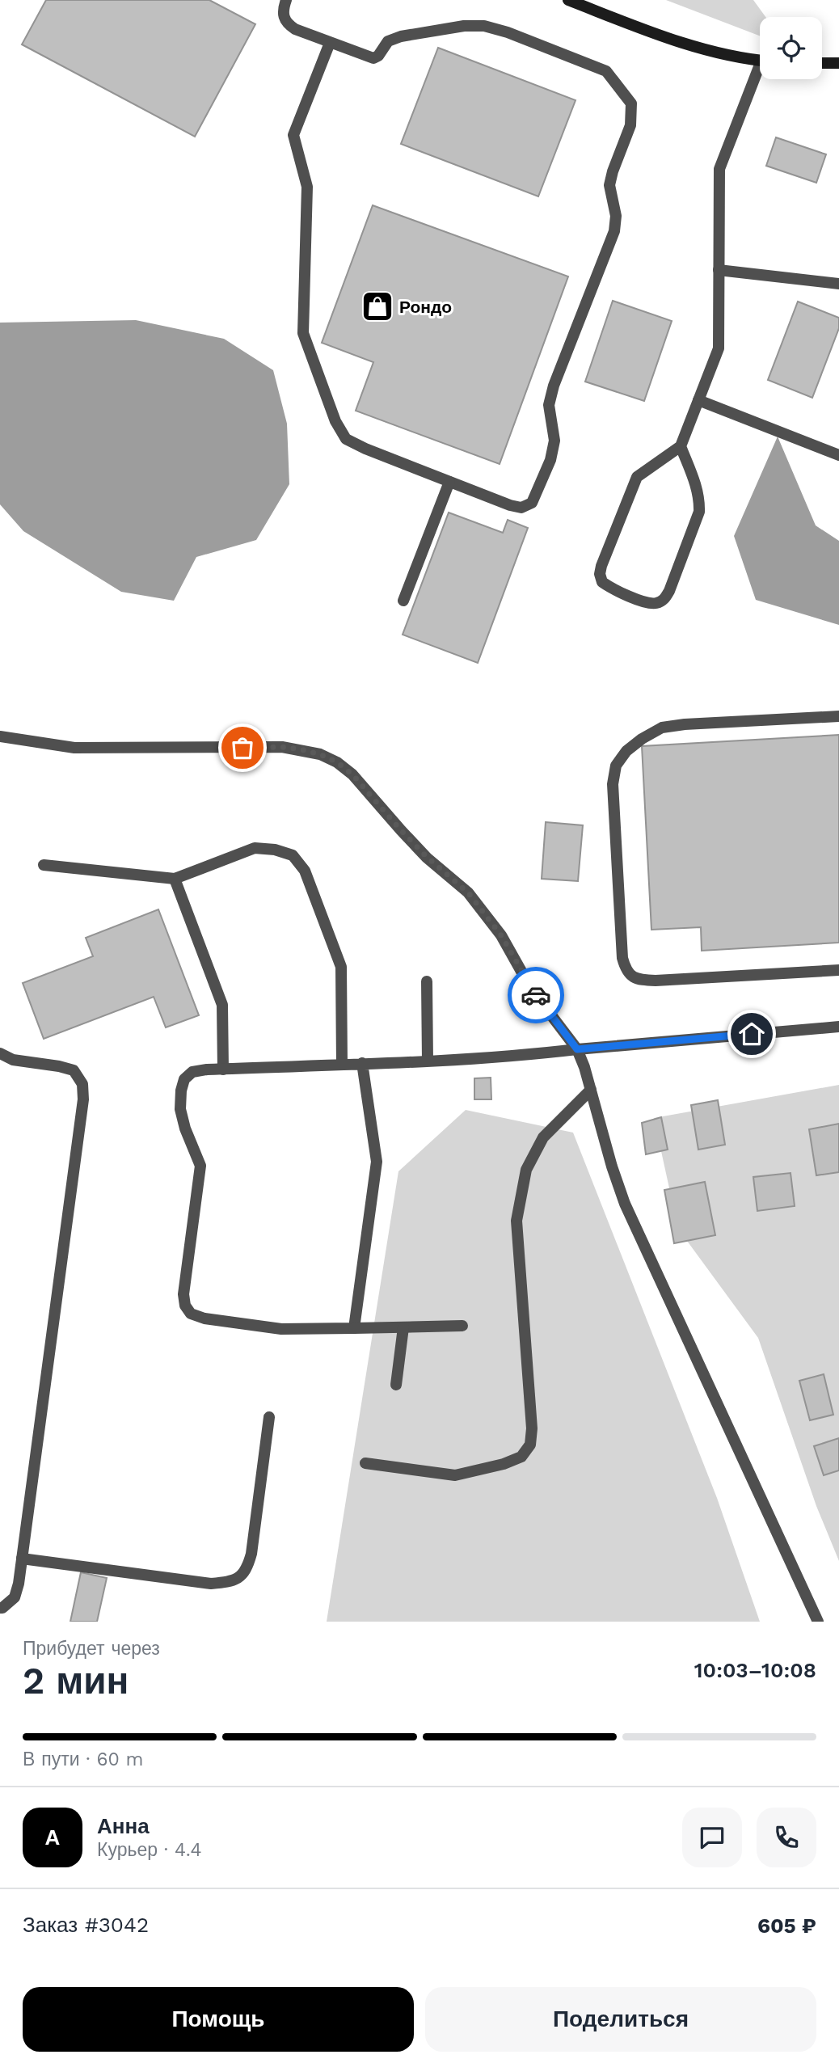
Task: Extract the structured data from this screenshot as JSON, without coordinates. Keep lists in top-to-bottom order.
{
  "places": {
    "shop": ["Рондо"]
  },
  "page": {
    "heading": ["2 мин", "Прибудет через", "10:03–10:08"],
    "panel": [
      "Анна",
      "Курьер · 4.4",
      "Заказ #3042",
      "605 ₽"
    ],
    "bar": "В пути · 60 m",
    "round": "А",
    "buttons": ["Помощь", "Поделиться"]
  }
}
